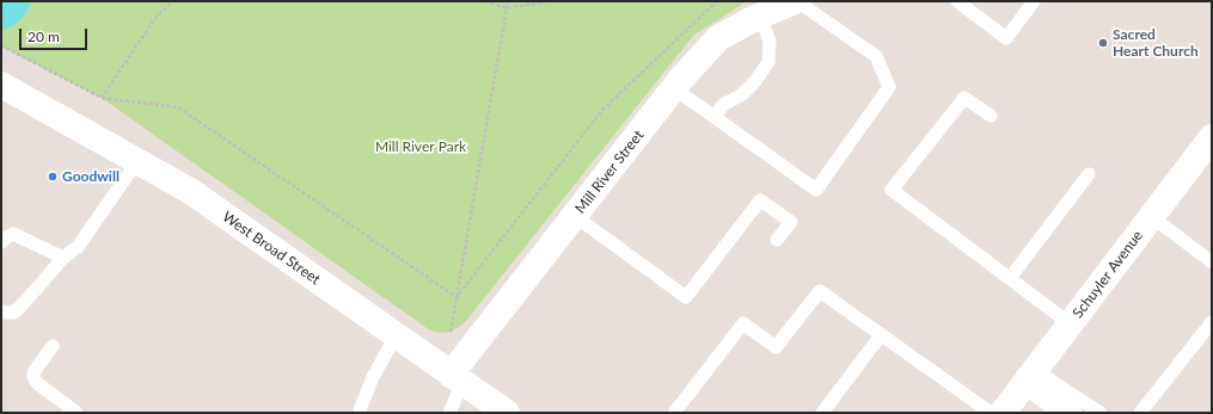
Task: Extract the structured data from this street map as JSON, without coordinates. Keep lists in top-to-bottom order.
{
  "streets": {
    "main road": ["Mill River Street", "West Broad Street", "Schuyler Avenue"]
  },
  "crossings": [
    ["Mill River Street", "West Broad Street"]
  ],
  "parks": ["Mill River Park"],
  "places": ["Sacred Heart Church", "Goodwill"],
  "scale_bar": "20 m"
}
